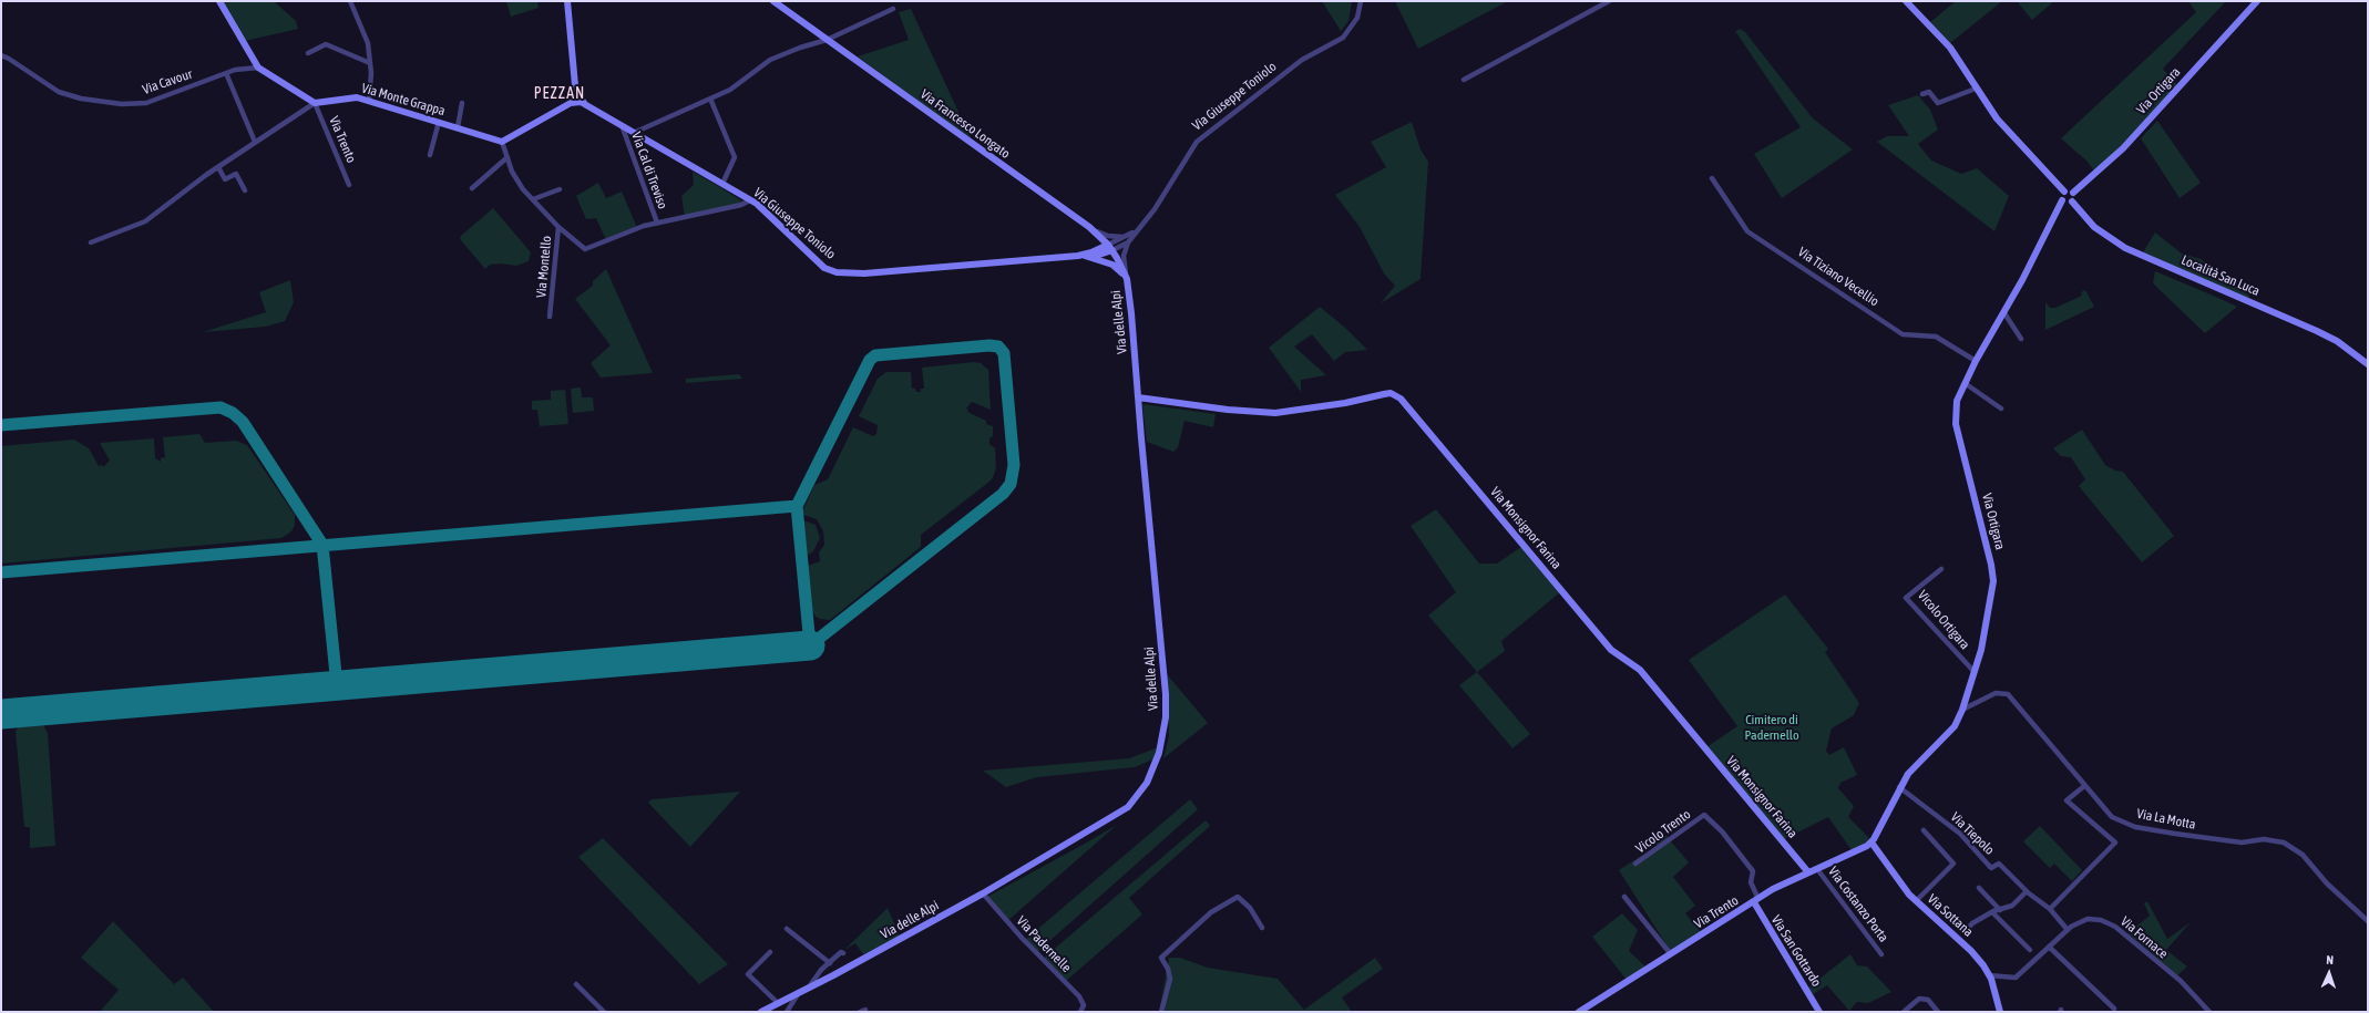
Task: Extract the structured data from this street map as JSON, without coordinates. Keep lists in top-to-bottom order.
{
  "streets": {
    "street": [
      "Via Cavour",
      "Via Ortigara",
      "Via Giuseppe Toniolo",
      "Via Monte Grappa",
      "Via Francesco Longato",
      "Via Trento",
      "Via Cal di Treviso",
      "Via Montello",
      "Località San Luca",
      "Via Tiziano Vecellio",
      "Via delle Alpi",
      "Via Monsignor Farina",
      "Vicolo Ortigara",
      "Via La Motta",
      "Vicolo Trento",
      "Via Tiepolo",
      "Via Costanzo Porta",
      "Via Sottana",
      "Via Fornace",
      "Via Padernelle",
      "Via San Gottardo"
    ]
  },
  "crossings": [
    ["Via Ortigara", "Via Trento"],
    ["Via Ortigara", "Via Tiziano Vecellio"],
    ["Via Ortigara", "Vicolo Ortigara"],
    ["Via Ortigara", "Via La Motta"],
    ["Via Ortigara", "Via Tiepolo"],
    ["Via Ortigara", "Via Sottana"],
    ["Via Giuseppe Toniolo", "Via Francesco Longato"],
    ["Via Giuseppe Toniolo", "Via Cal di Treviso"],
    ["Via Giuseppe Toniolo", "Via delle Alpi"],
    ["Via Monte Grappa", "Via Trento"],
    ["Via Monte Grappa", "Via Montello"],
    ["Via Francesco Longato", "Via delle Alpi"],
    ["Via Trento", "Via Monsignor Farina"],
    ["Via Trento", "Vicolo Trento"],
    ["Via Trento", "Via Costanzo Porta"],
    ["Via Trento", "Via Sottana"],
    ["Via Trento", "Via San Gottardo"],
    ["Via Cal di Treviso", "Via Montello"],
    ["Via delle Alpi", "Via Monsignor Farina"],
    ["Via delle Alpi", "Via Padernelle"],
    ["Vicolo Trento", "Via San Gottardo"],
    ["Via Tiepolo", "Via Fornace"],
    ["Via Sottana", "Via Fornace"]
  ],
  "districts": ["PEZZAN"],
  "parks": ["Cimitero di Padernello"],
  "north": "top"
}
